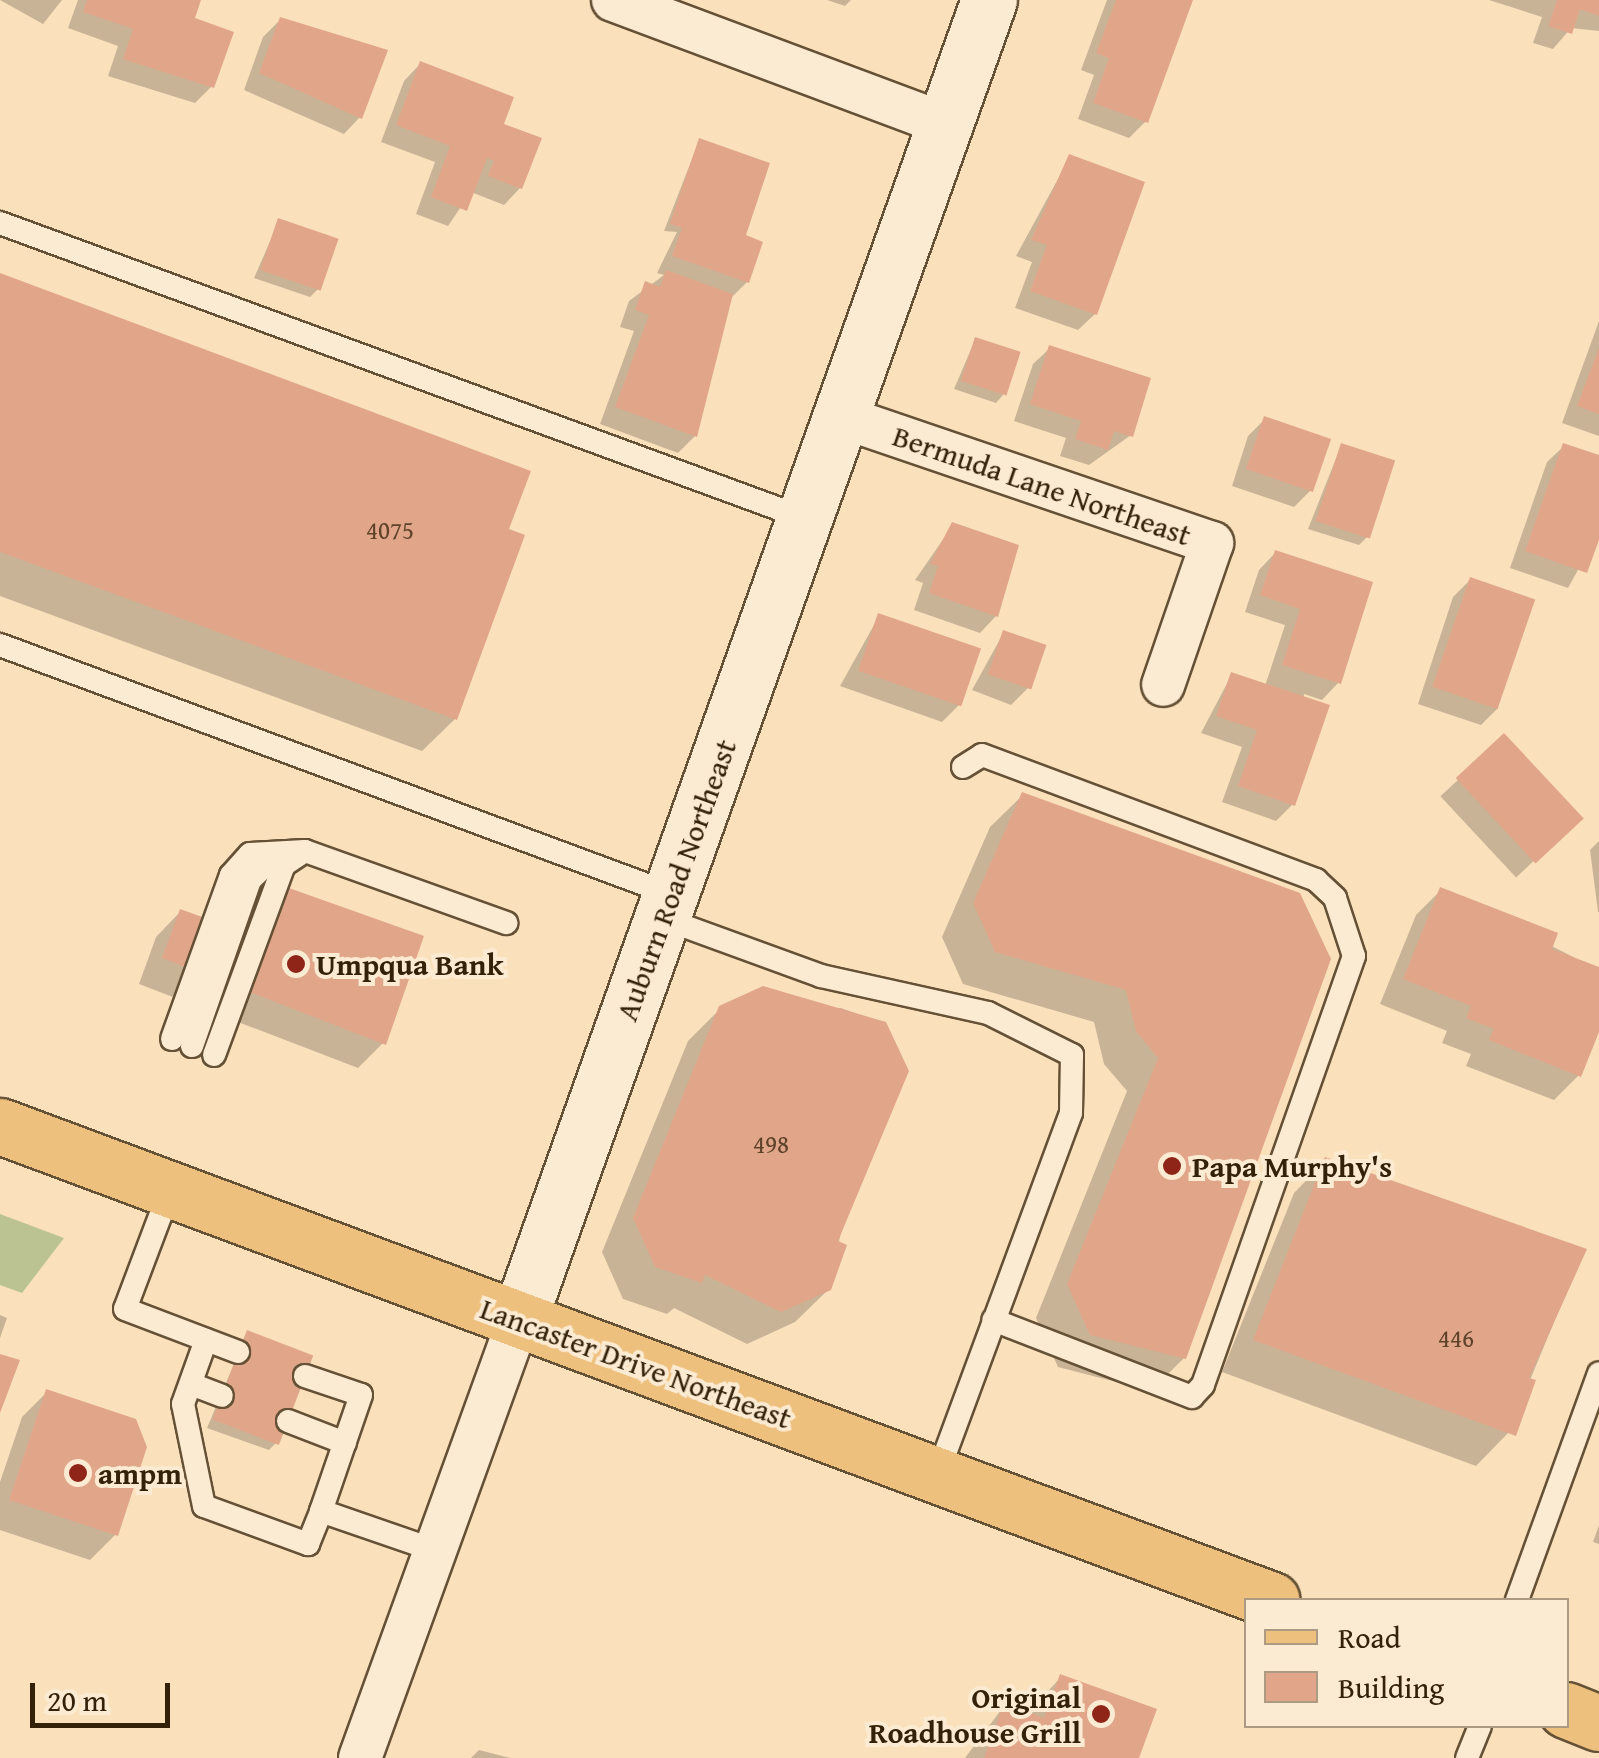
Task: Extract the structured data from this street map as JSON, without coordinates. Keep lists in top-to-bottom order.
{
  "streets": {
    "main road": ["Lancaster Drive Northeast"],
    "street": ["Bermuda Lane Northeast", "Auburn Road Northeast"]
  },
  "crossings": [
    ["Bermuda Lane Northeast", "Auburn Road Northeast"],
    ["Auburn Road Northeast", "Lancaster Drive Northeast"]
  ],
  "places": [
    "Umpqua Bank",
    "Papa Murphy's",
    "ampm",
    "Original Roadhouse Grill"
  ],
  "house_numbers": ["4075", "498", "446"],
  "legend": ["Road", "Building"],
  "scale_bar": "20 m"
}
